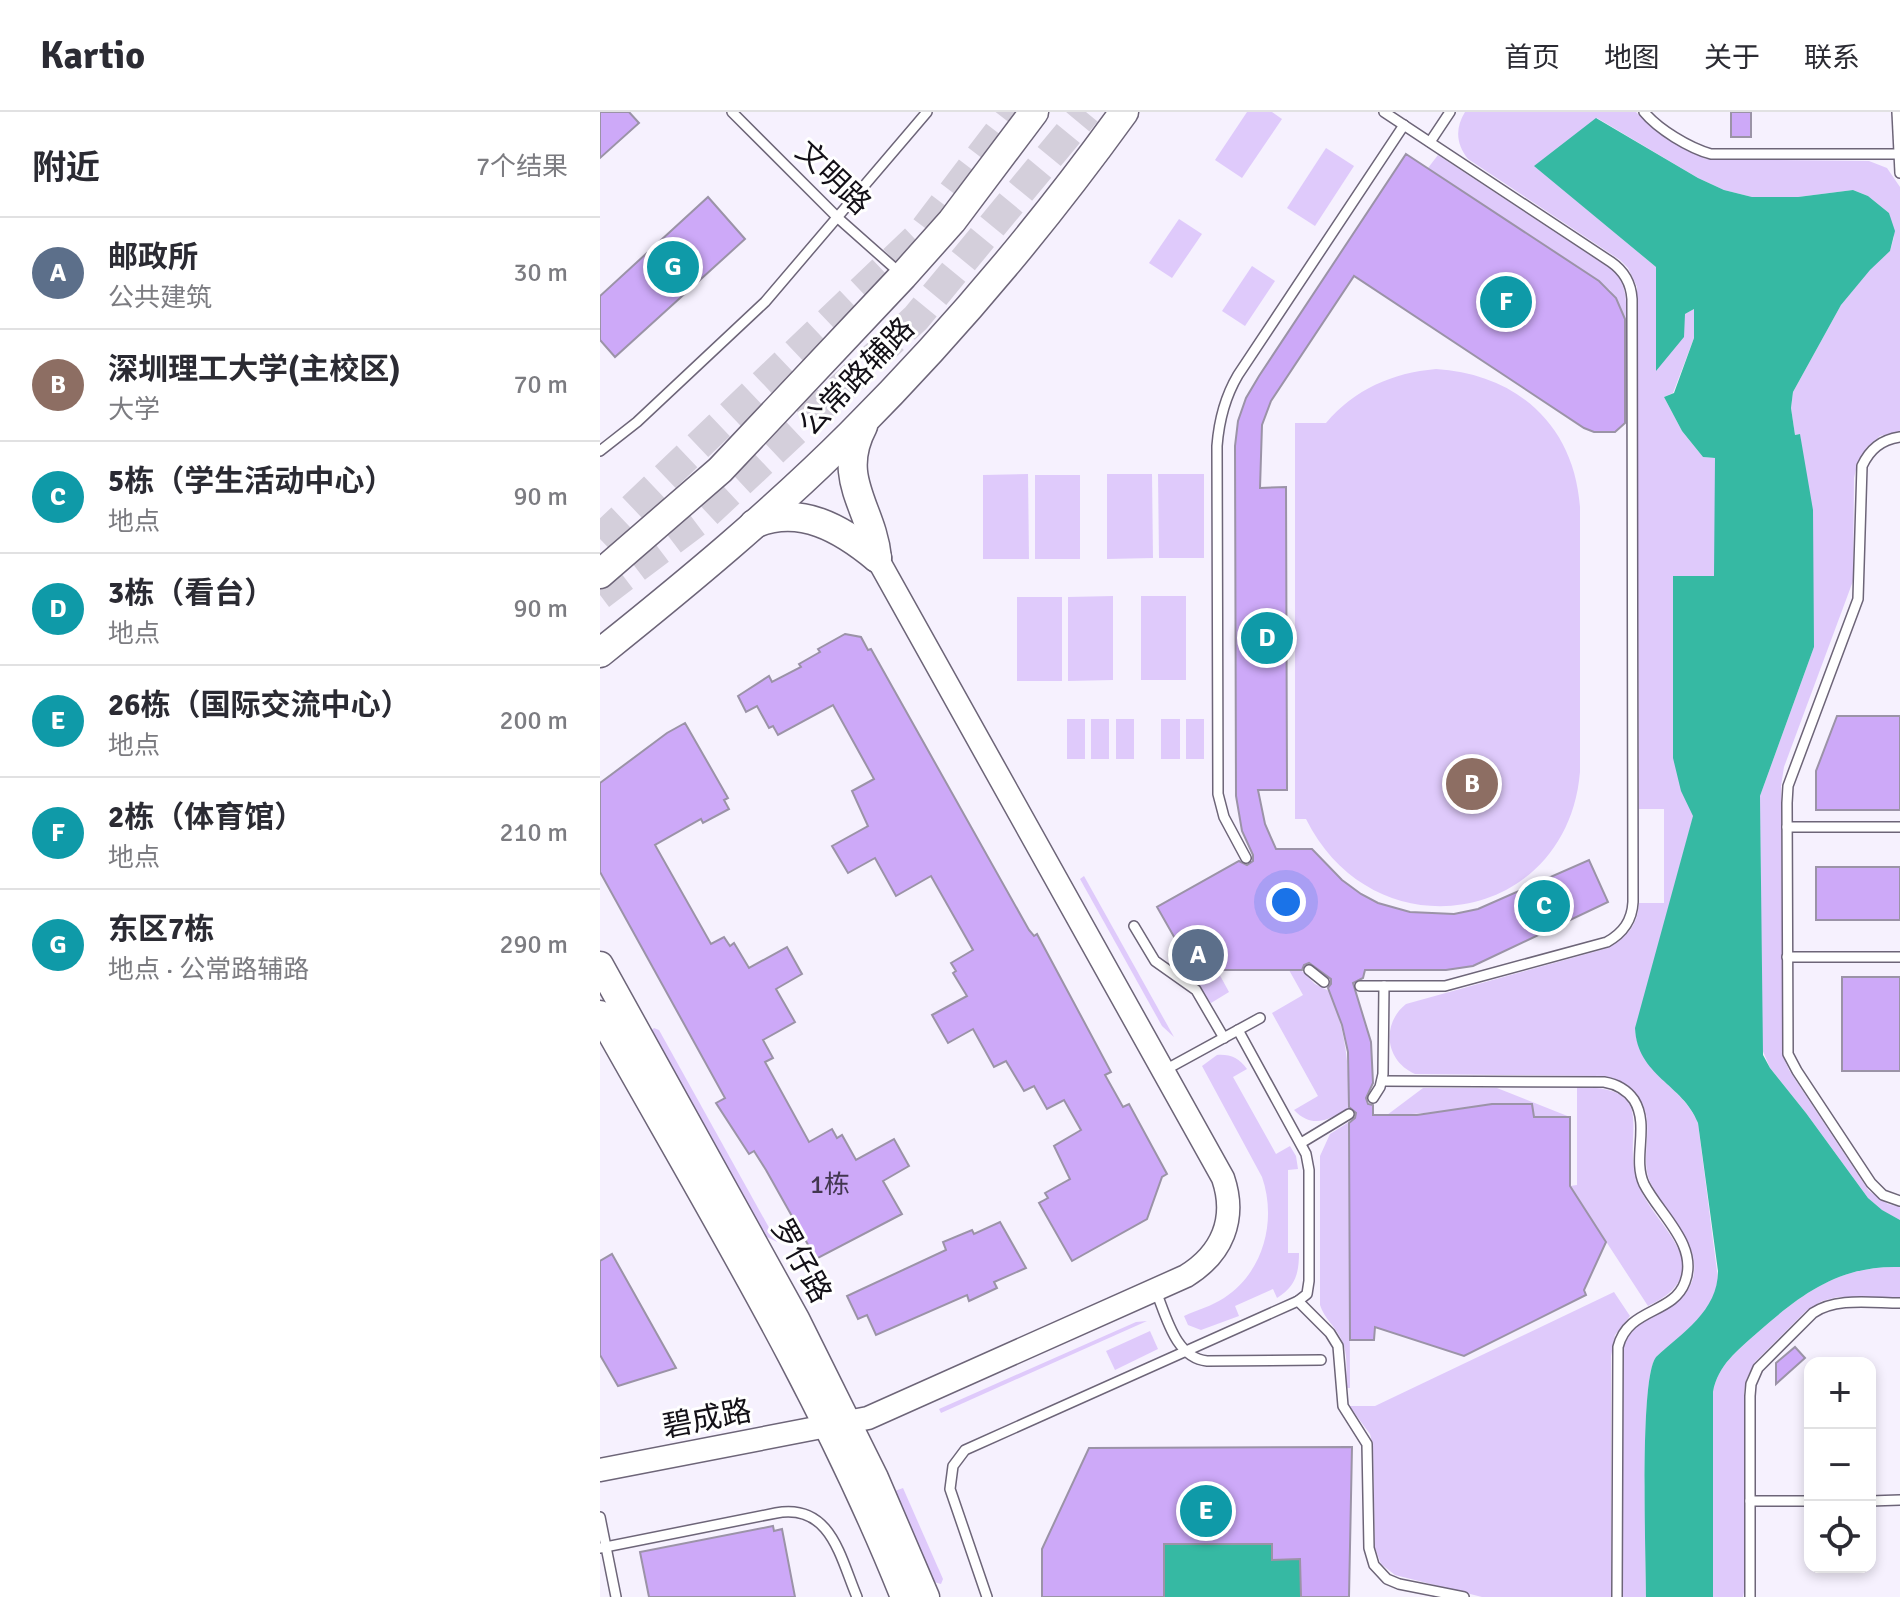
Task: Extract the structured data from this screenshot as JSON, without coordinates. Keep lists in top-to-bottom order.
{
  "streets": {
    "main road": ["公常路辅路", "罗仔路"],
    "street": ["碧成路"],
    "lane": ["文明路"]
  },
  "crossings": [
    ["文明路", "公常路辅路"],
    ["罗仔路", "碧成路"]
  ],
  "house_numbers": ["1栋"],
  "page": {
    "header": "Kartio",
    "nav": [
      "首页",
      "地图",
      "关于",
      "联系"
    ],
    "heading": ["附近", "7个结果"],
    "list": [
      {
        "mark": "A",
        "name": "邮政所",
        "note": "公共建筑",
        "value": "30 m"
      },
      {
        "mark": "B",
        "name": "深圳理工大学(主校区)",
        "note": "大学",
        "value": "70 m"
      },
      {
        "mark": "C",
        "name": "5栋（学生活动中心）",
        "note": "地点",
        "value": "90 m"
      },
      {
        "mark": "D",
        "name": "3栋（看台）",
        "note": "地点",
        "value": "90 m"
      },
      {
        "mark": "E",
        "name": "26栋（国际交流中心）",
        "note": "地点",
        "value": "200 m"
      },
      {
        "mark": "F",
        "name": "2栋（体育馆）",
        "note": "地点",
        "value": "210 m"
      },
      {
        "mark": "G",
        "name": "东区7栋",
        "note": "地点 · 公常路辅路",
        "value": "290 m"
      }
    ],
    "pins": [
      "G",
      "F",
      "D",
      "B",
      "C",
      "A",
      "E"
    ],
    "map_buttons": ["+", "−"]
  }
}
